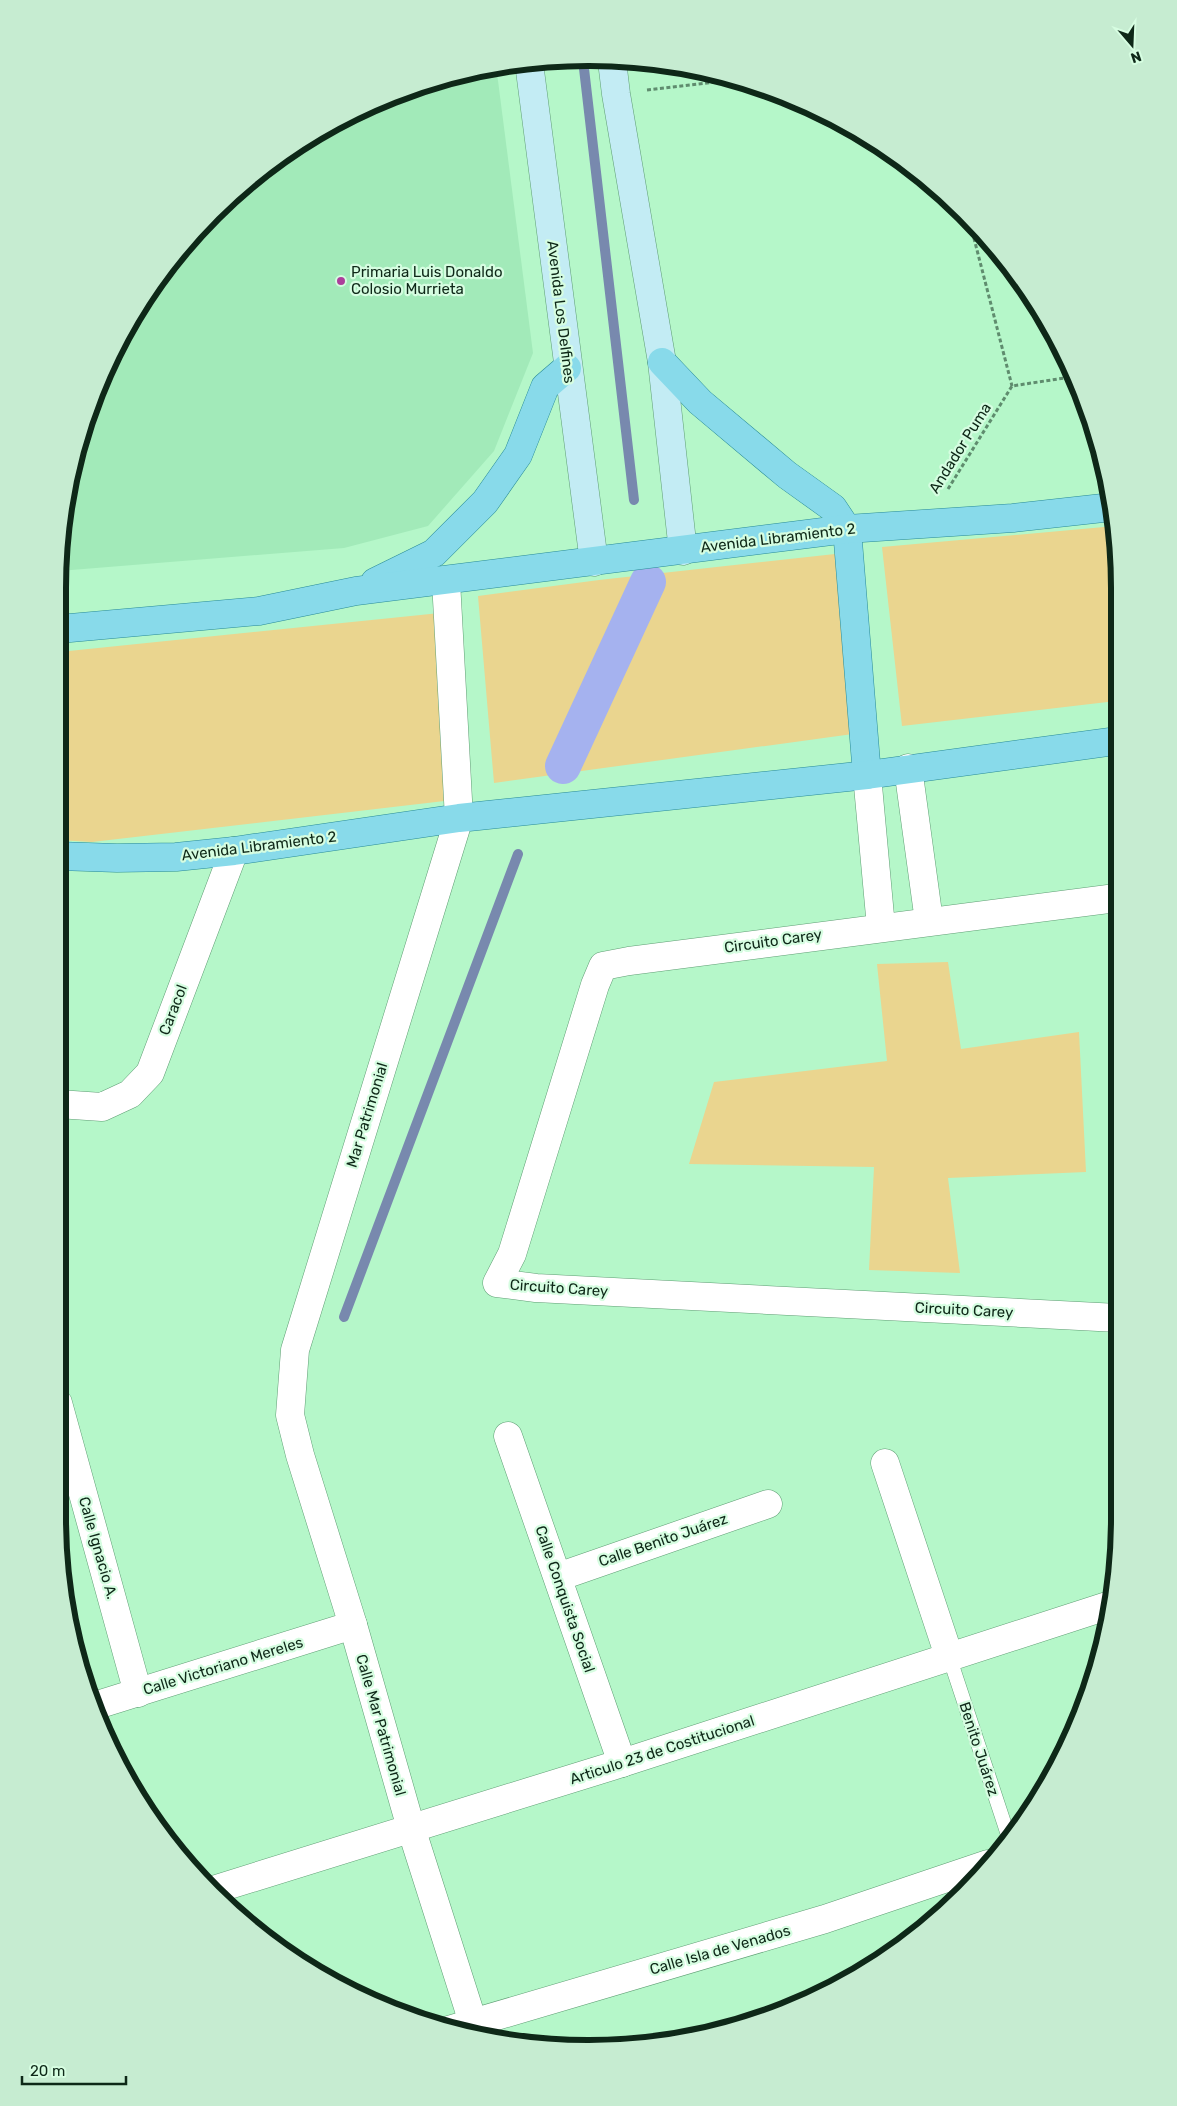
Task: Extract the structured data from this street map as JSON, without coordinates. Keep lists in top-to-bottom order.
{
  "streets": {
    "main road": ["Avenida Libramiento 2"],
    "street": [
      "Avenida Los Delfines",
      "Circuito Carey",
      "Caracol",
      "Mar Patrimonial",
      "Calle Benito Juárez",
      "Calle Ignacio A.",
      "Calle Conquista Social",
      "Calle Victoriano Mereles",
      "Calle Mar Patrimonial",
      "Articulo 23 de Costitucional",
      "Calle Isla de Venados"
    ],
    "lane": ["Benito Juárez"],
    "path": ["Andador Puma"]
  },
  "crossings": [
    ["Avenida Los Delfines", "Avenida Libramiento 2"],
    ["Andador Puma", "Avenida Libramiento 2"],
    ["Avenida Libramiento 2", "Caracol"],
    ["Avenida Libramiento 2", "Mar Patrimonial"],
    ["Mar Patrimonial", "Calle Mar Patrimonial"],
    ["Calle Benito Juárez", "Calle Conquista Social"],
    ["Calle Ignacio A.", "Calle Victoriano Mereles"],
    ["Calle Conquista Social", "Articulo 23 de Costitucional"],
    ["Calle Victoriano Mereles", "Calle Mar Patrimonial"],
    ["Calle Mar Patrimonial", "Articulo 23 de Costitucional"],
    ["Benito Juárez", "Articulo 23 de Costitucional"]
  ],
  "places": ["Primaria Luis Donaldo Colosio Murrieta"],
  "scale_bar": "20 m",
  "north": "bottom"
}
